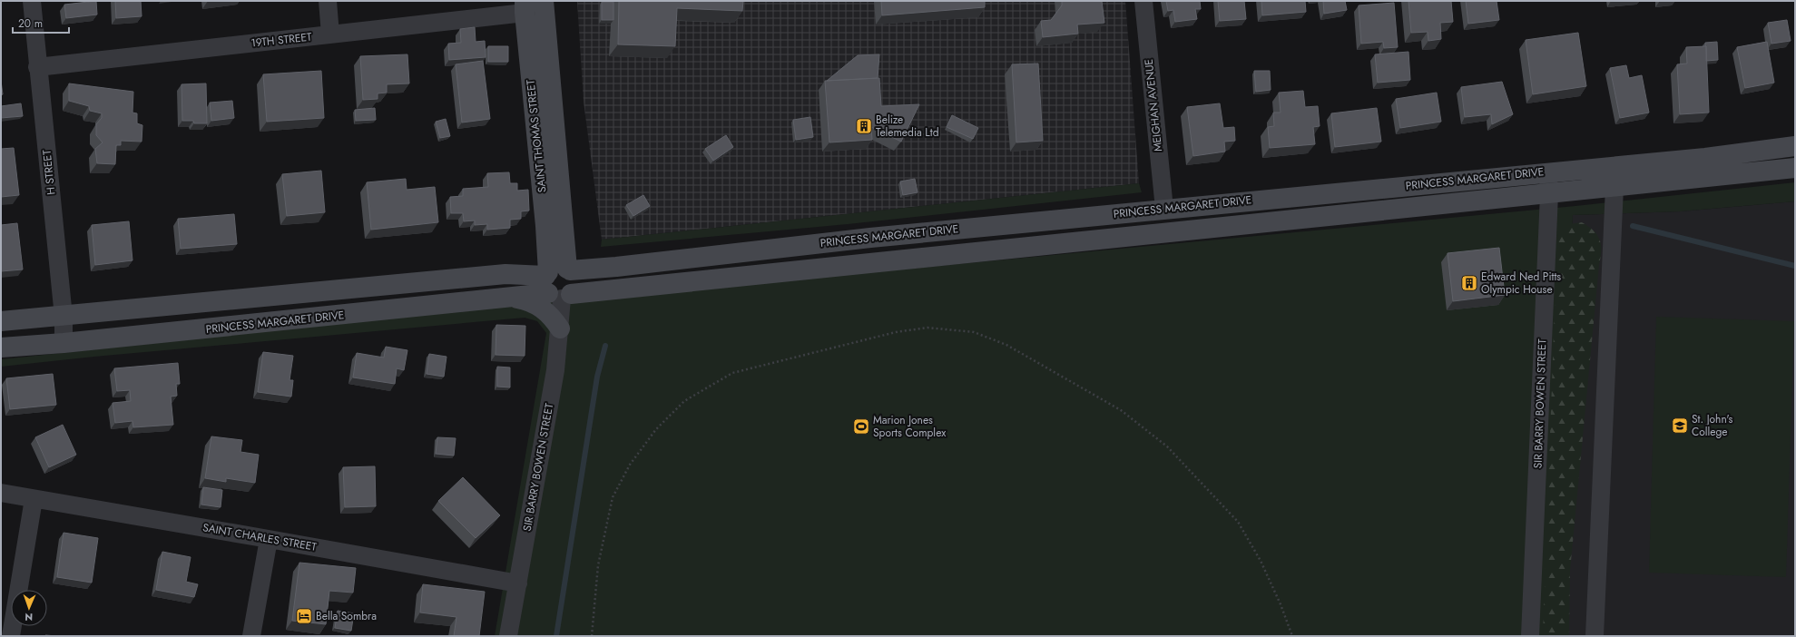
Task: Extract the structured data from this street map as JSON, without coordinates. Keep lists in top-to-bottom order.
{
  "streets": {
    "main road": ["SAINT THOMAS STREET", "PRINCESS MARGARET DRIVE"],
    "street": [
      "19TH STREET",
      "MEIGHAN AVENUE",
      "H STREET",
      "SIR BARRY BOWEN STREET",
      "SAINT CHARLES STREET"
    ]
  },
  "crossings": [
    ["19TH STREET", "SAINT THOMAS STREET"],
    ["19TH STREET", "H STREET"],
    ["MEIGHAN AVENUE", "PRINCESS MARGARET DRIVE"],
    ["SAINT THOMAS STREET", "PRINCESS MARGARET DRIVE"],
    ["SAINT THOMAS STREET", "SIR BARRY BOWEN STREET"],
    ["H STREET", "PRINCESS MARGARET DRIVE"],
    ["PRINCESS MARGARET DRIVE", "SIR BARRY BOWEN STREET"],
    ["SIR BARRY BOWEN STREET", "SAINT CHARLES STREET"]
  ],
  "places": {
    "building": ["Belize Telemedia Ltd", "Edward Ned Pitts Olympic House"],
    "school or university": ["St. John's College"],
    "sports": ["Marion Jones Sports Complex"],
    "hotel": ["Bella Sombra"]
  },
  "scale_bar": "20 m",
  "north": "bottom"
}
